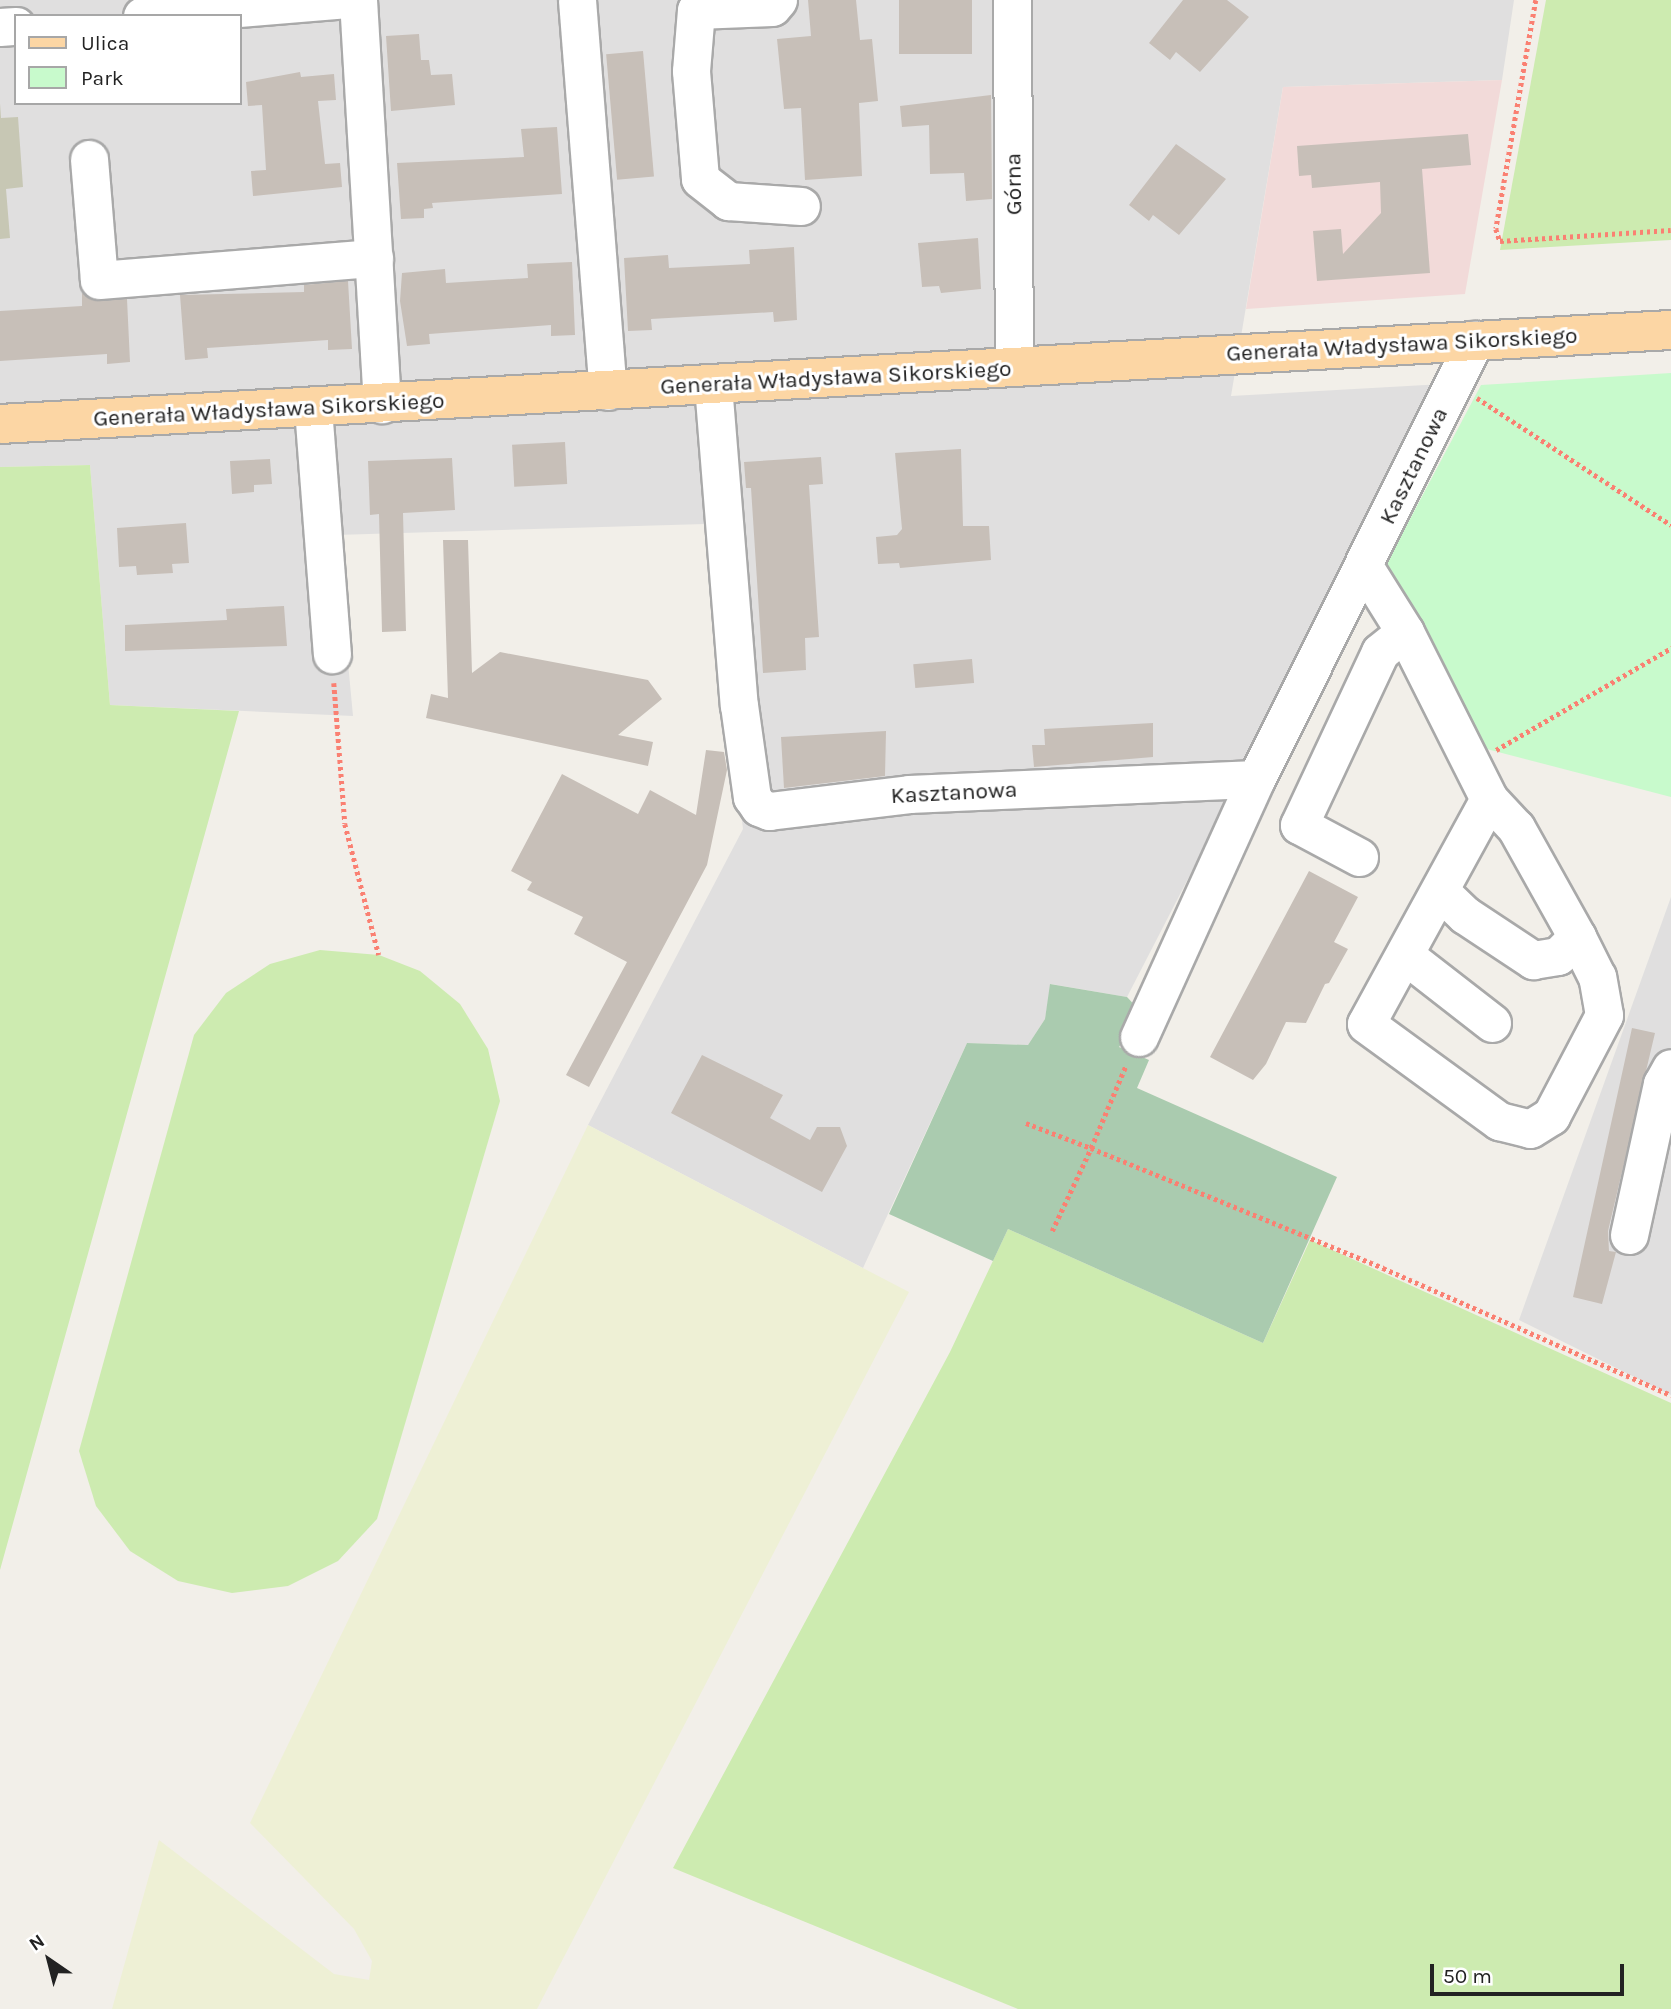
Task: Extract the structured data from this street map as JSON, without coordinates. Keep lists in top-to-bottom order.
{
  "streets": {
    "main road": ["Generała Władysława Sikorskiego"],
    "street": ["Górna", "Kasztanowa"]
  },
  "crossings": [
    ["Górna", "Generała Władysława Sikorskiego"],
    ["Generała Władysława Sikorskiego", "Kasztanowa"]
  ],
  "legend": ["Ulica", "Park"],
  "scale_bar": "50 m",
  "north": "top left"
}
